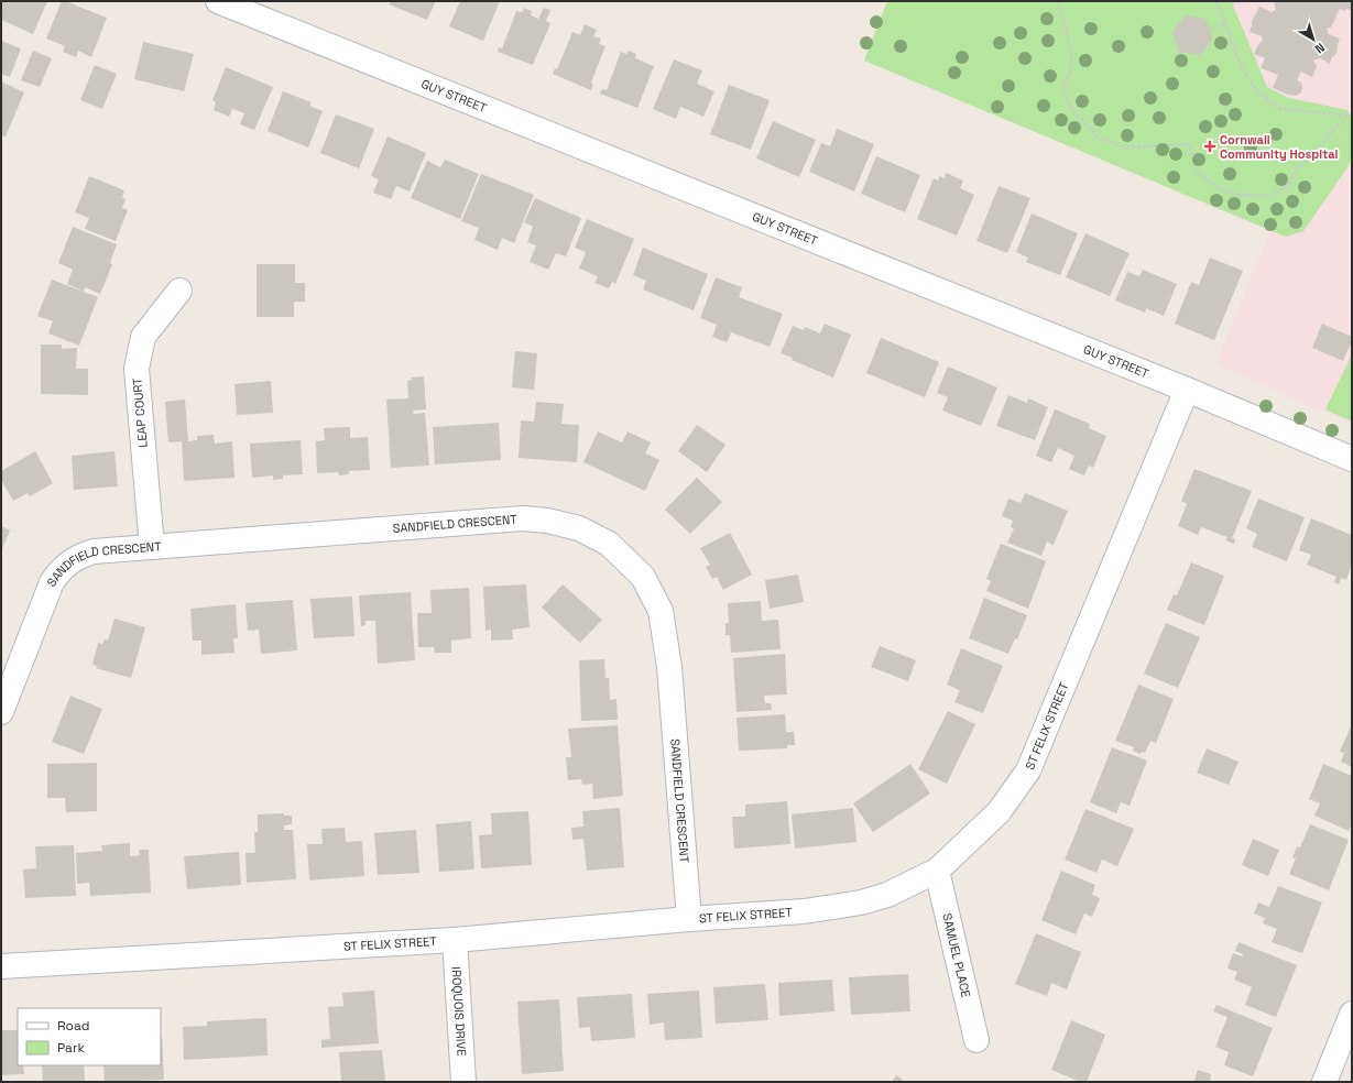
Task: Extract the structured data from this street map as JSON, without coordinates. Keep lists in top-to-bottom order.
{
  "streets": {
    "street": [
      "GUY STREET",
      "LEAP COURT",
      "SANDFIELD CRESCENT",
      "ST FELIX STREET",
      "SAMUEL PLACE",
      "IROQUOIS DRIVE"
    ]
  },
  "crossings": [
    ["GUY STREET", "ST FELIX STREET"],
    ["LEAP COURT", "SANDFIELD CRESCENT"],
    ["SANDFIELD CRESCENT", "ST FELIX STREET"],
    ["ST FELIX STREET", "SAMUEL PLACE"],
    ["ST FELIX STREET", "IROQUOIS DRIVE"]
  ],
  "places": {
    "health": ["Cornwall Community Hospital"]
  },
  "legend": ["Road", "Park"],
  "north": "bottom right"
}
